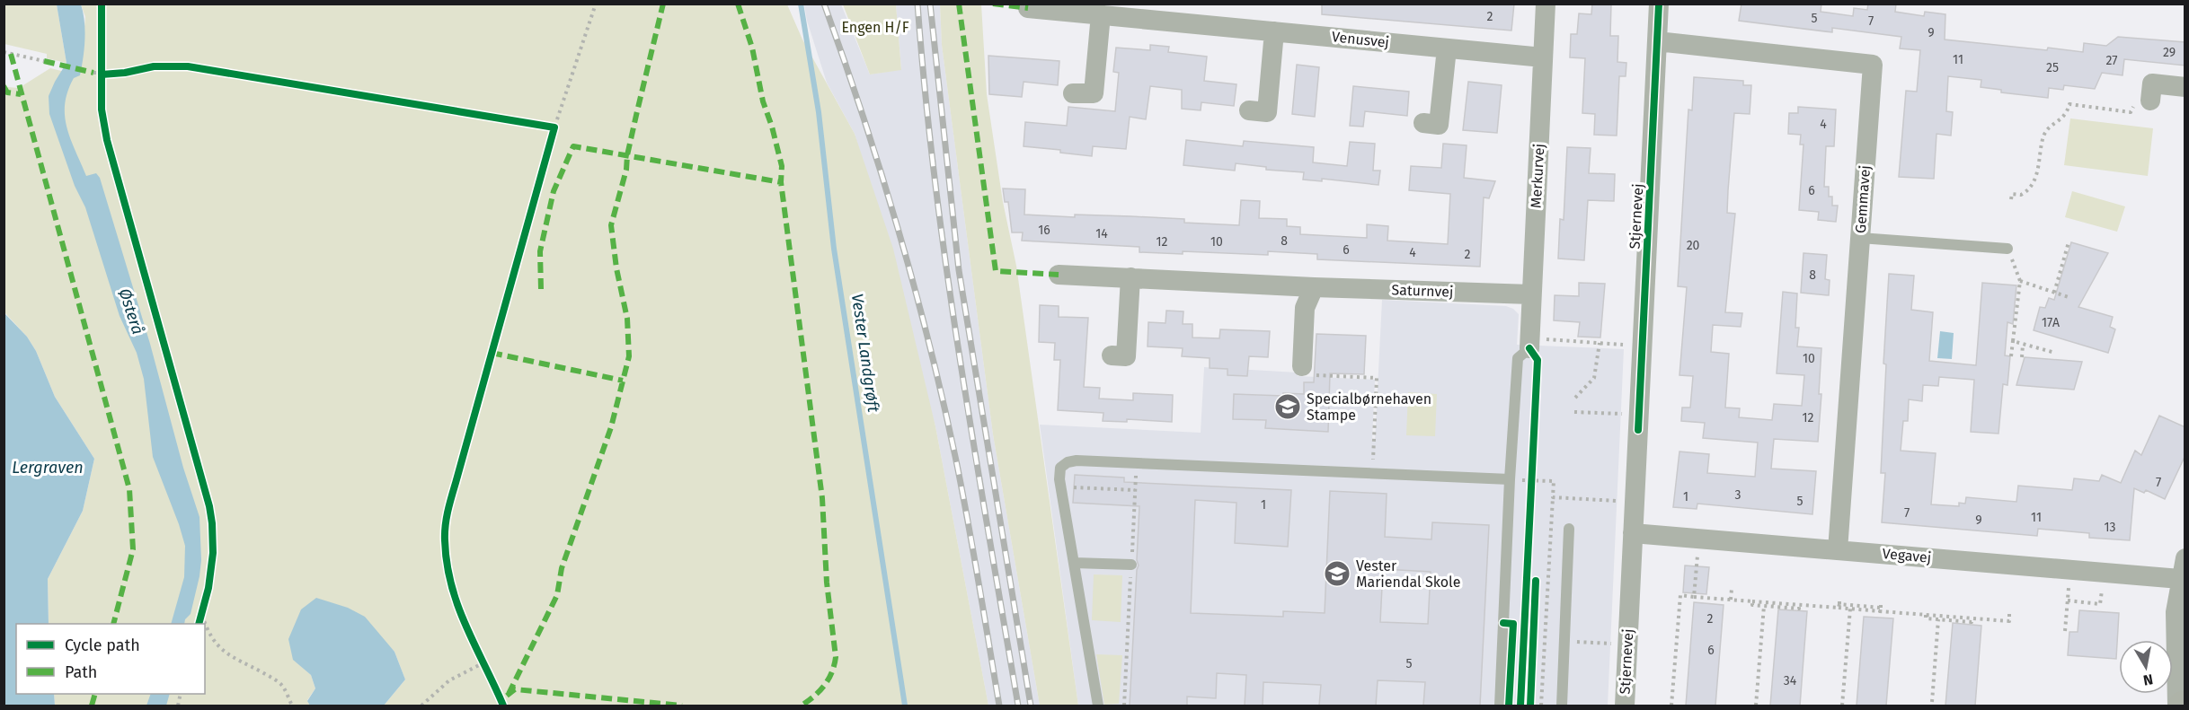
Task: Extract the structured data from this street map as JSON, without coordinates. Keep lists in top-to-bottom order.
{
  "streets": {
    "street": [
      "Venusvej",
      "Merkurvej",
      "Gemmavej",
      "Stjernevej",
      "Saturnvej",
      "Vegavej"
    ]
  },
  "crossings": [
    ["Venusvej", "Merkurvej"],
    ["Merkurvej", "Saturnvej"],
    ["Gemmavej", "Stjernevej"],
    ["Gemmavej", "Vegavej"],
    ["Stjernevej", "Vegavej"]
  ],
  "water": ["Østerå", "Vester Landgrøft", "Lergraven"],
  "parks": ["Engen H/F"],
  "places": {
    "school or university": ["Specialbørnehaven Stampe", "Vester Mariendal Skole"]
  },
  "house_numbers": [
    "2",
    "5",
    "7",
    "9",
    "29",
    "11",
    "27",
    "25",
    "4",
    "6",
    "16",
    "14",
    "8",
    "12",
    "10",
    "20",
    "6",
    "4",
    "2",
    "8",
    "17A",
    "10",
    "12",
    "7",
    "3",
    "1",
    "5",
    "1",
    "7",
    "11",
    "9",
    "13",
    "2",
    "6",
    "5",
    "34"
  ],
  "legend": ["Cycle path", "Path"],
  "north": "bottom"
}
